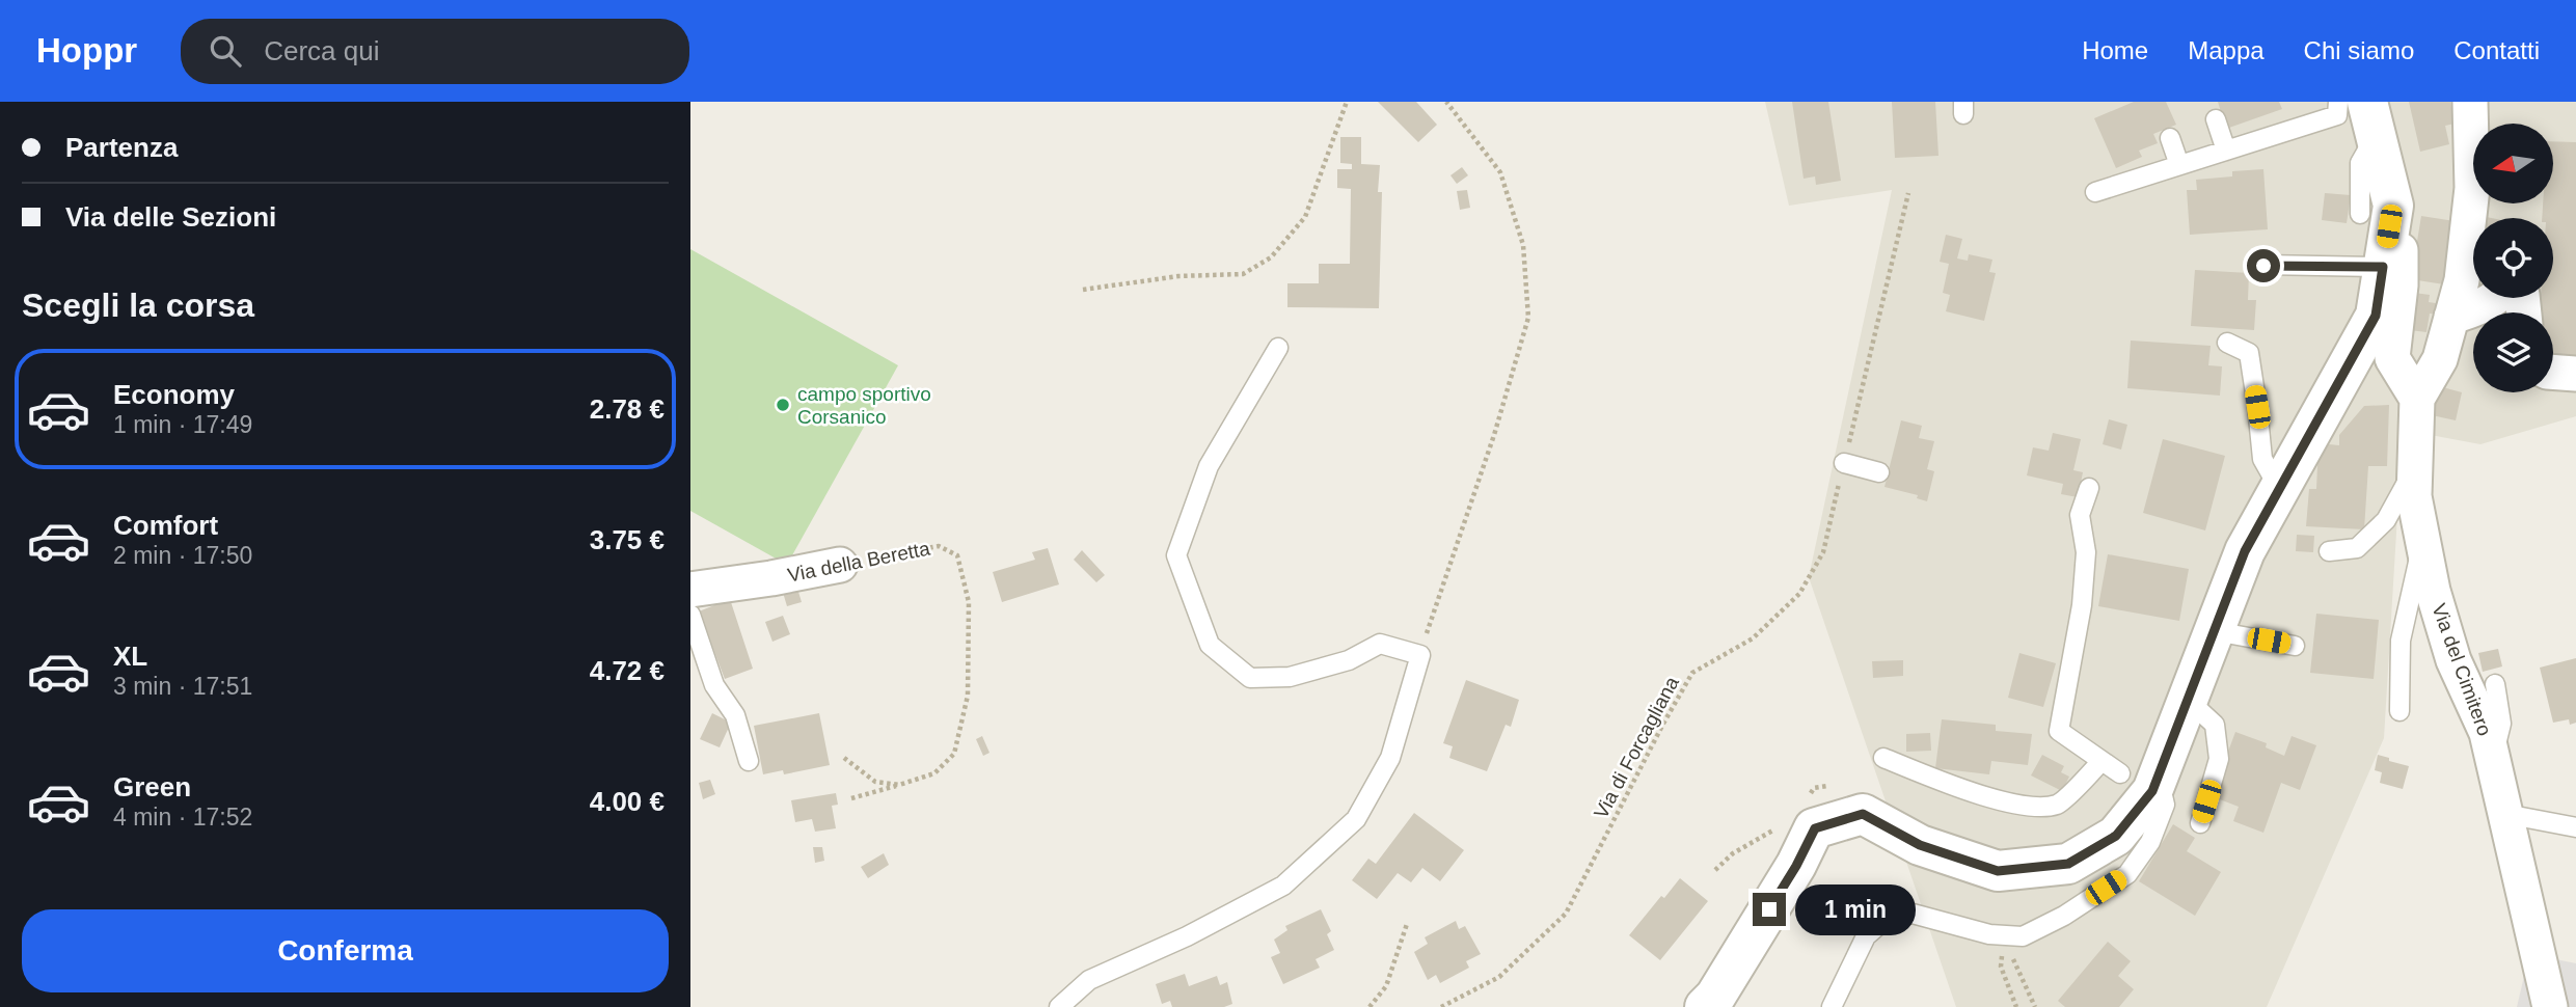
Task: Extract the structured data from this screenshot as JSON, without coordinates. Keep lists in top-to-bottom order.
{
  "streets": {
    "street": ["Via della Beretta", "Via del Cimitero"],
    "path": ["Via di Forcagliana"]
  },
  "places": ["campo sportivo Corsanico"],
  "north": "left",
  "page": {
    "header": "Hoppr",
    "search": "Cerca qui",
    "nav": [
      "Home",
      "Mappa",
      "Chi siamo",
      "Contatti"
    ],
    "banner": ["Partenza", "Via delle Sezioni"],
    "heading": "Scegli la corsa",
    "list": [
      {
        "name": "Economy",
        "note": "1 min · 17:49",
        "value": "2.78 €"
      },
      {
        "name": "Comfort",
        "note": "2 min · 17:50",
        "value": "3.75 €"
      },
      {
        "name": "XL",
        "note": "3 min · 17:51",
        "value": "4.72 €"
      },
      {
        "name": "Green",
        "note": "4 min · 17:52",
        "value": "4.00 €"
      }
    ],
    "bubble": "1 min",
    "buttons": "Conferma"
  }
}
